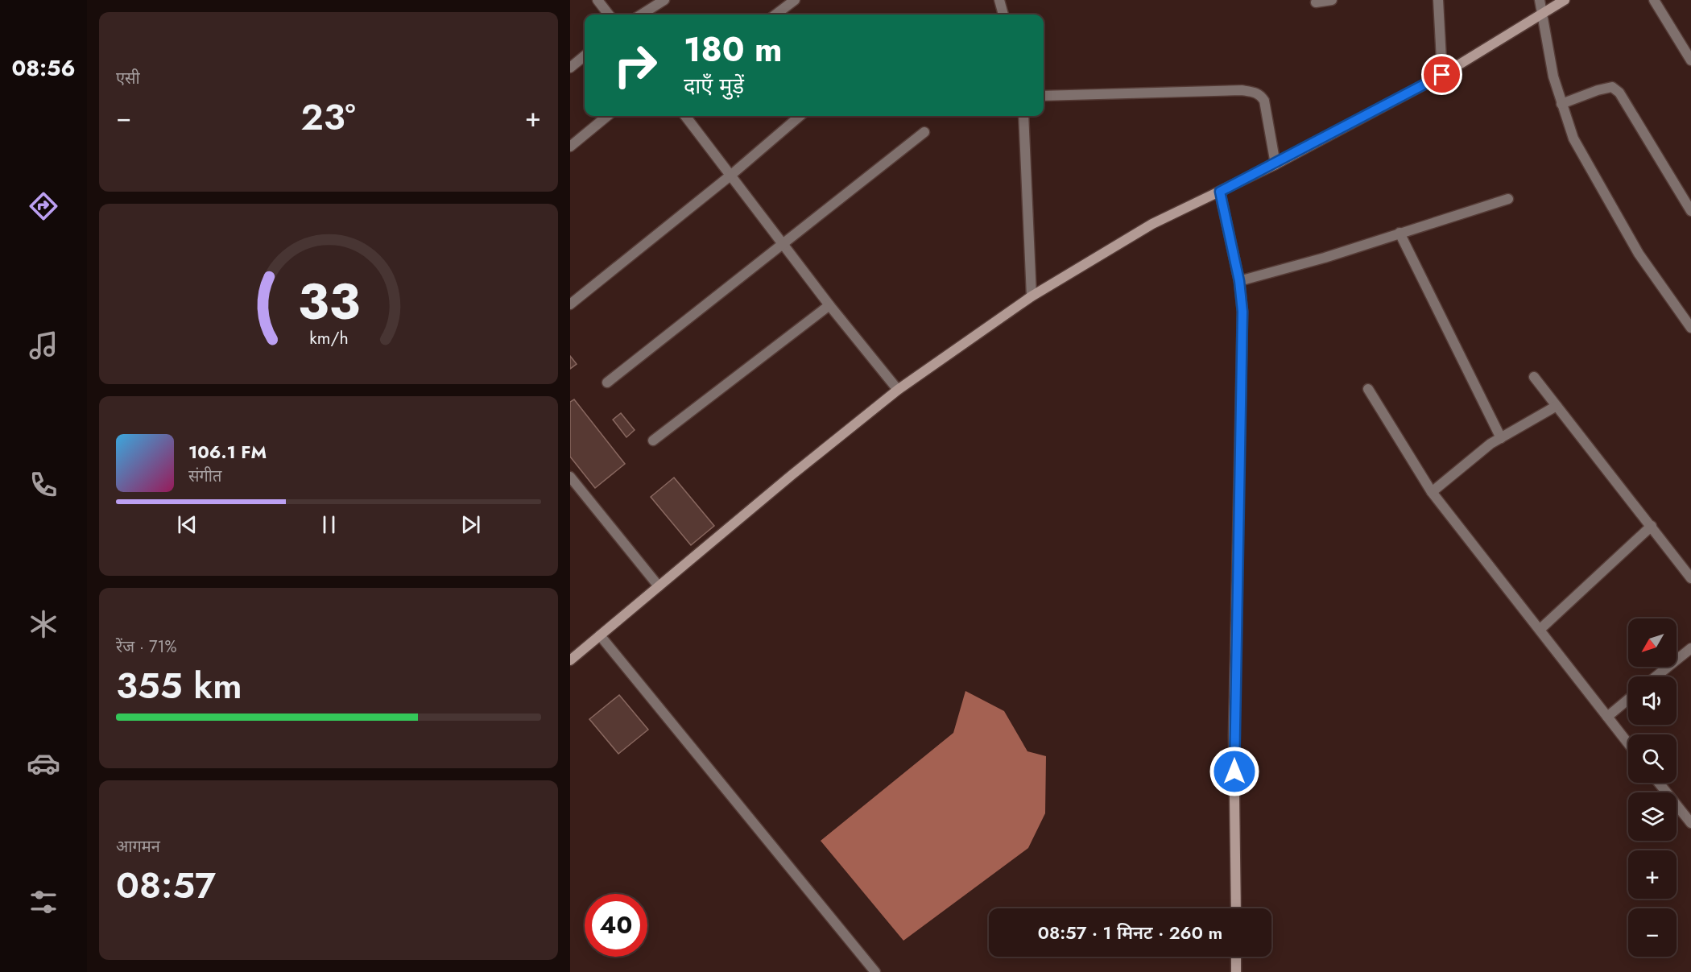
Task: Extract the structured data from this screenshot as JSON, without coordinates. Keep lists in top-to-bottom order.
{
  "north": "bottom left",
  "page": {
    "tabs": "08:56",
    "tile": [
      "एसी",
      ["रेंज · 71%", "355 km"],
      ["आगमन", "08:57"]
    ],
    "turn": ["180 m", "दाएँ मुड़ें"],
    "heat": ["−", "23°", "+"],
    "song": ["106.1 FM", "संगीत"],
    "map_buttons": ["+", "−"],
    "limit": "40",
    "trip": "08:57 · 1 मिनट · 260 m",
    "gauge": ["33", "km/h"]
  }
}
